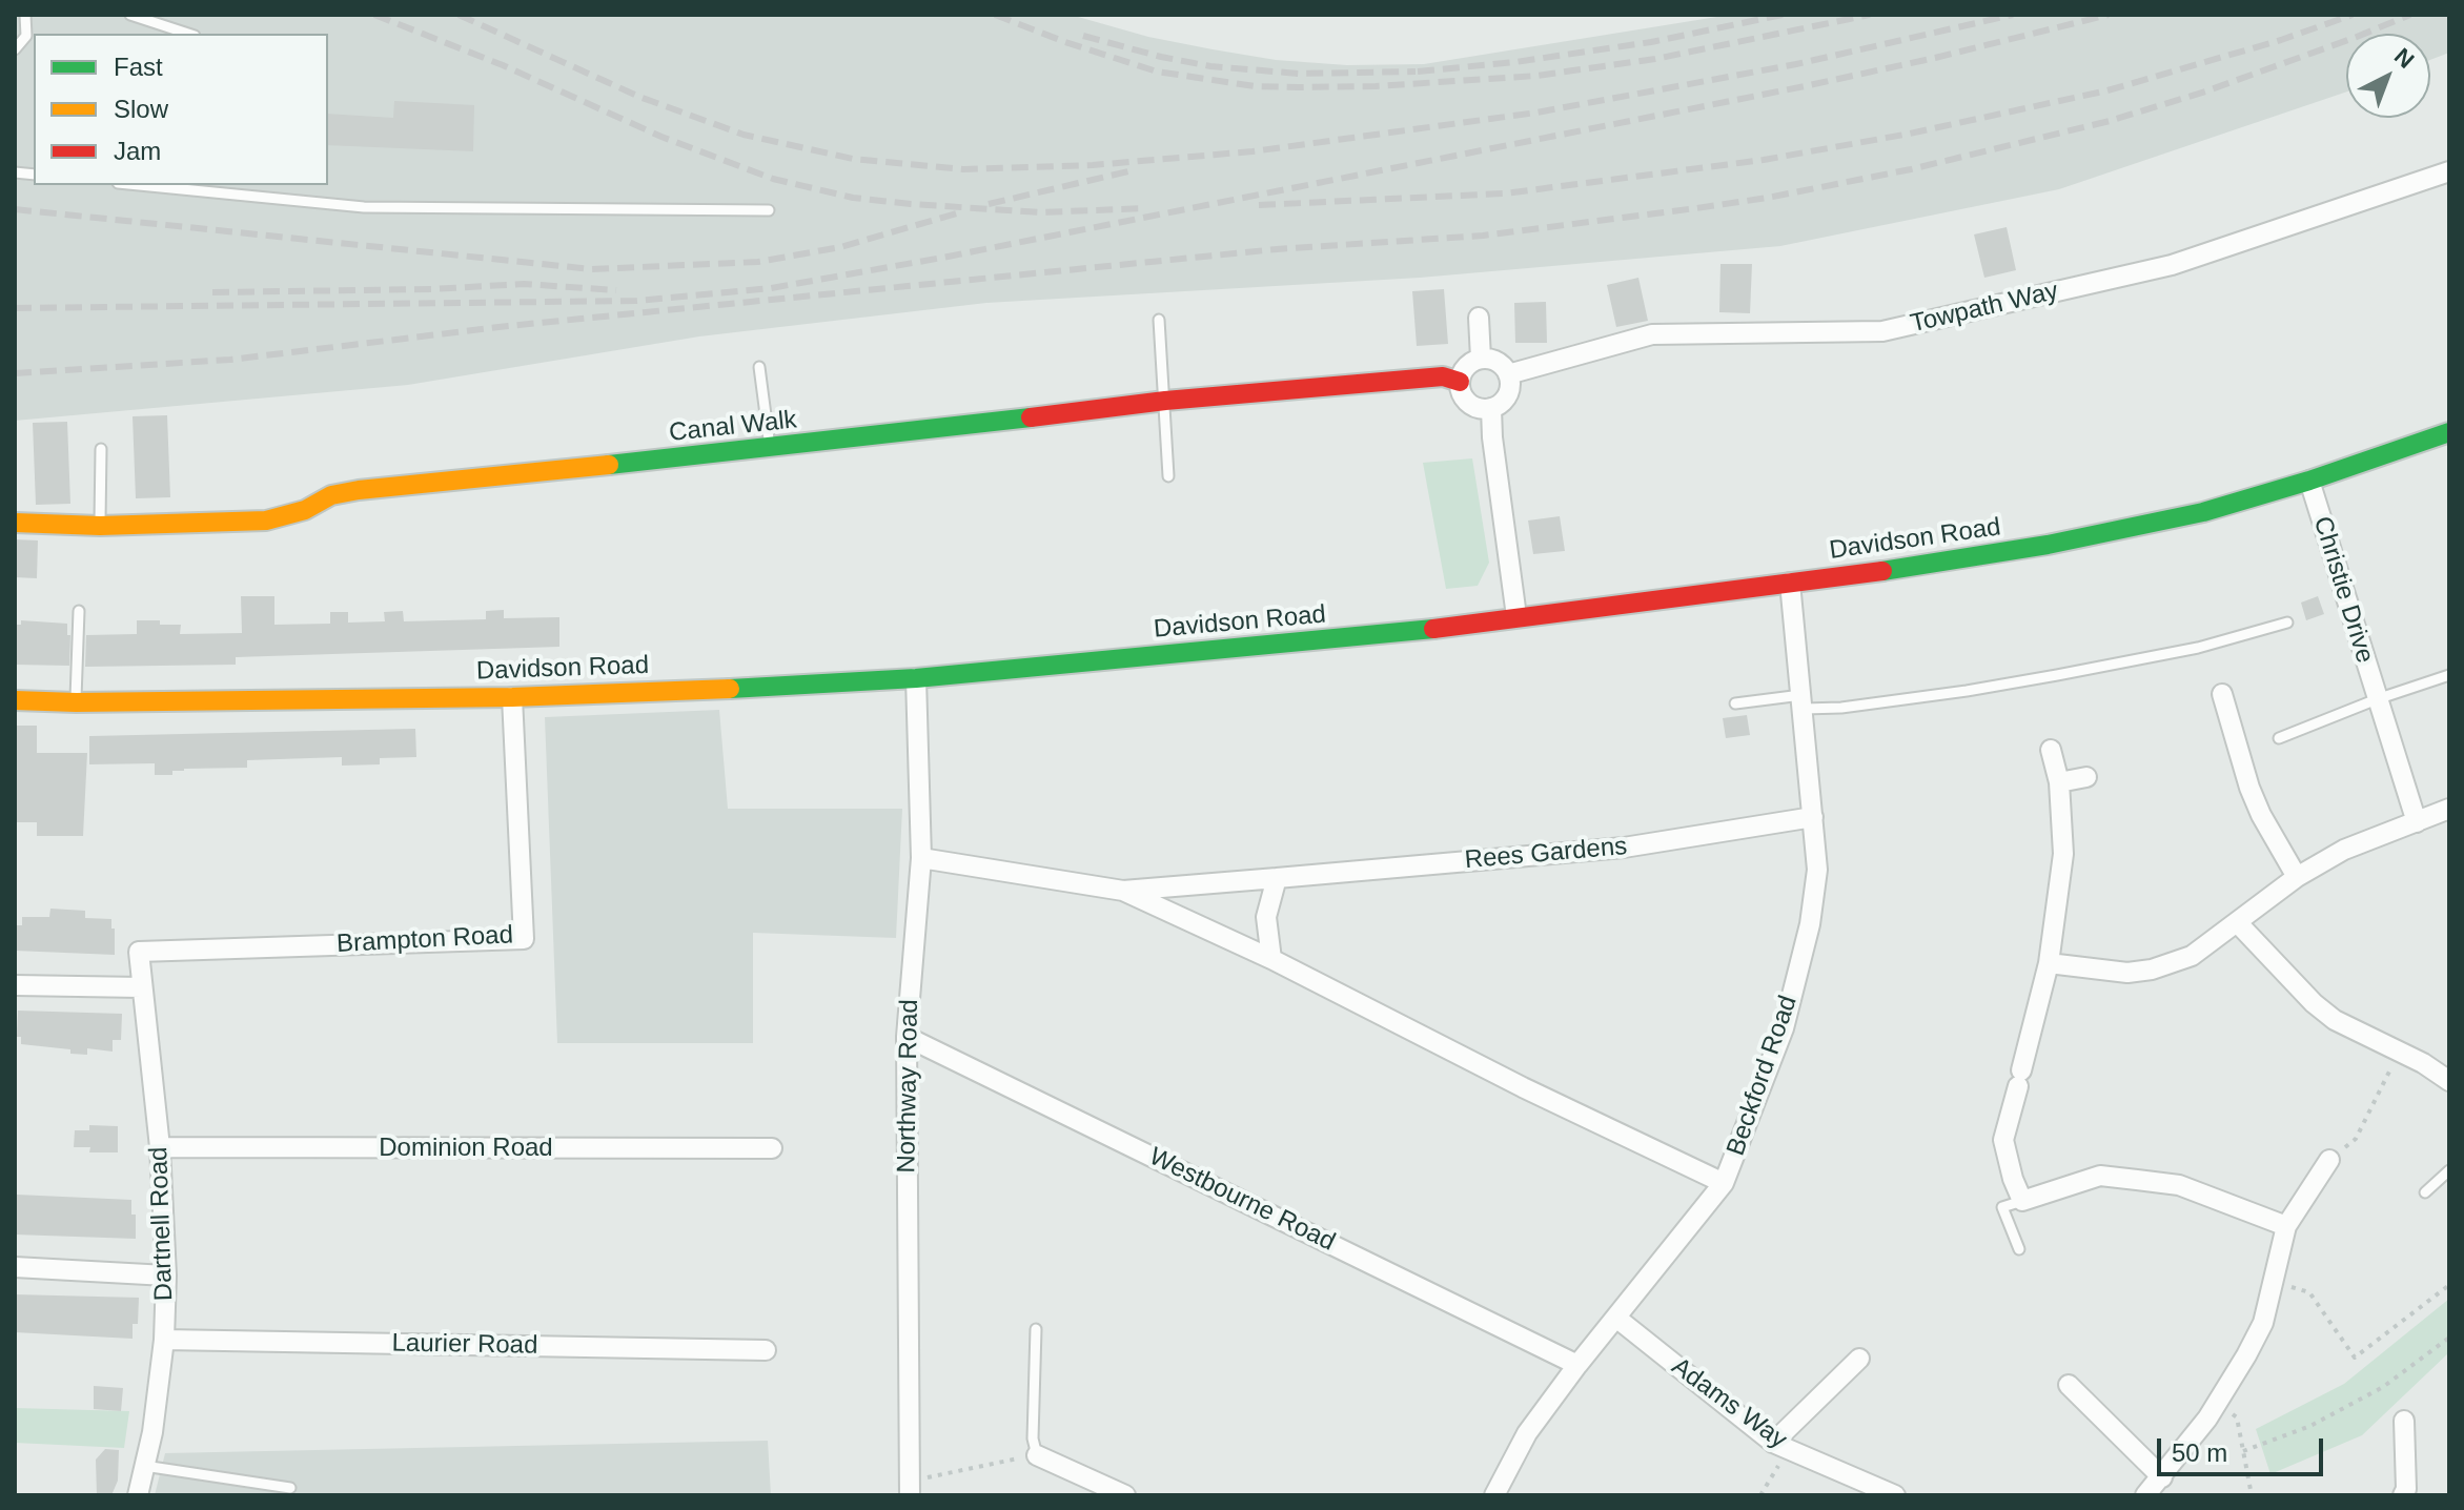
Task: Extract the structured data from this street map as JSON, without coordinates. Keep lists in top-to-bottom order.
{
  "streets": {
    "street": [
      "Towpath Way",
      "Canal Walk",
      "Davidson Road",
      "Christie Drive",
      "Rees Gardens",
      "Brampton Road",
      "Beckford Road",
      "Northway Road",
      "Dominion Road",
      "Westbourne Road",
      "Dartnell Road",
      "Laurier Road",
      "Adams Way"
    ]
  },
  "crossings": [
    ["Towpath Way", "Canal Walk"],
    ["Davidson Road", "Christie Drive"],
    ["Davidson Road", "Brampton Road"],
    ["Davidson Road", "Beckford Road"],
    ["Davidson Road", "Northway Road"],
    ["Rees Gardens", "Beckford Road"],
    ["Rees Gardens", "Northway Road"],
    ["Brampton Road", "Dartnell Road"],
    ["Beckford Road", "Westbourne Road"],
    ["Beckford Road", "Adams Way"],
    ["Northway Road", "Westbourne Road"],
    ["Dominion Road", "Dartnell Road"],
    ["Dartnell Road", "Laurier Road"]
  ],
  "legend": ["Fast", "Slow", "Jam"],
  "scale_bar": "50 m",
  "north": "top right"
}
